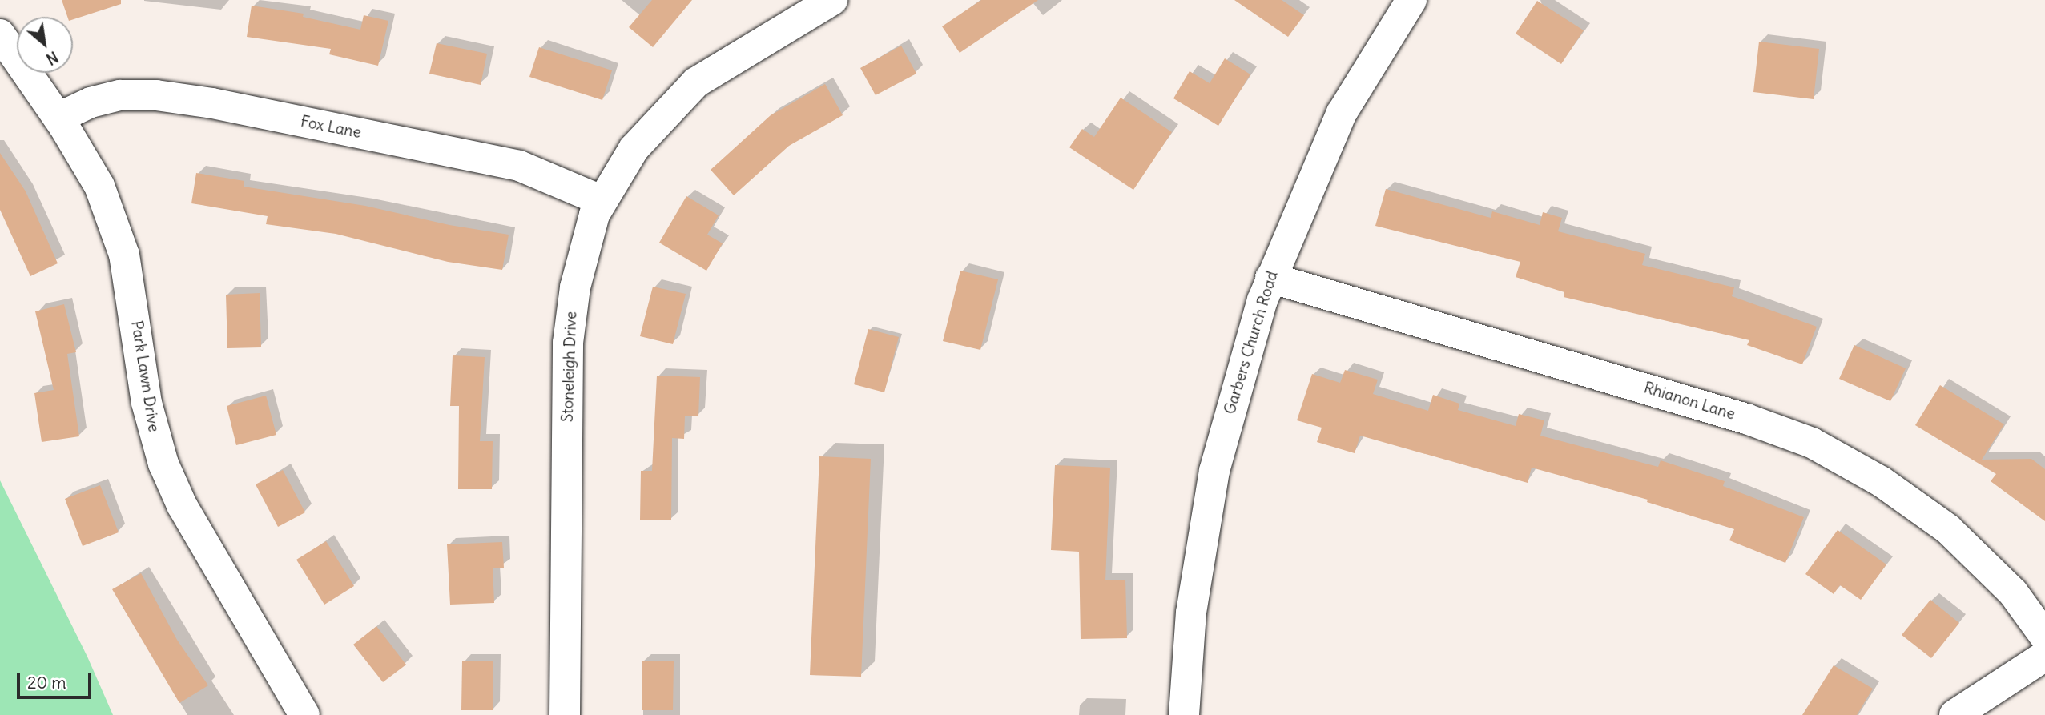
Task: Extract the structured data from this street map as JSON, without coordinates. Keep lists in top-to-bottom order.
{
  "streets": {
    "street": [
      "Fox Lane",
      "Garbers Church Road",
      "Stoneleigh Drive",
      "Park Lawn Drive",
      "Rhianon Lane"
    ]
  },
  "crossings": [
    ["Fox Lane", "Stoneleigh Drive"],
    ["Fox Lane", "Park Lawn Drive"],
    ["Garbers Church Road", "Rhianon Lane"]
  ],
  "scale_bar": "20 m",
  "north": "bottom right"
}
